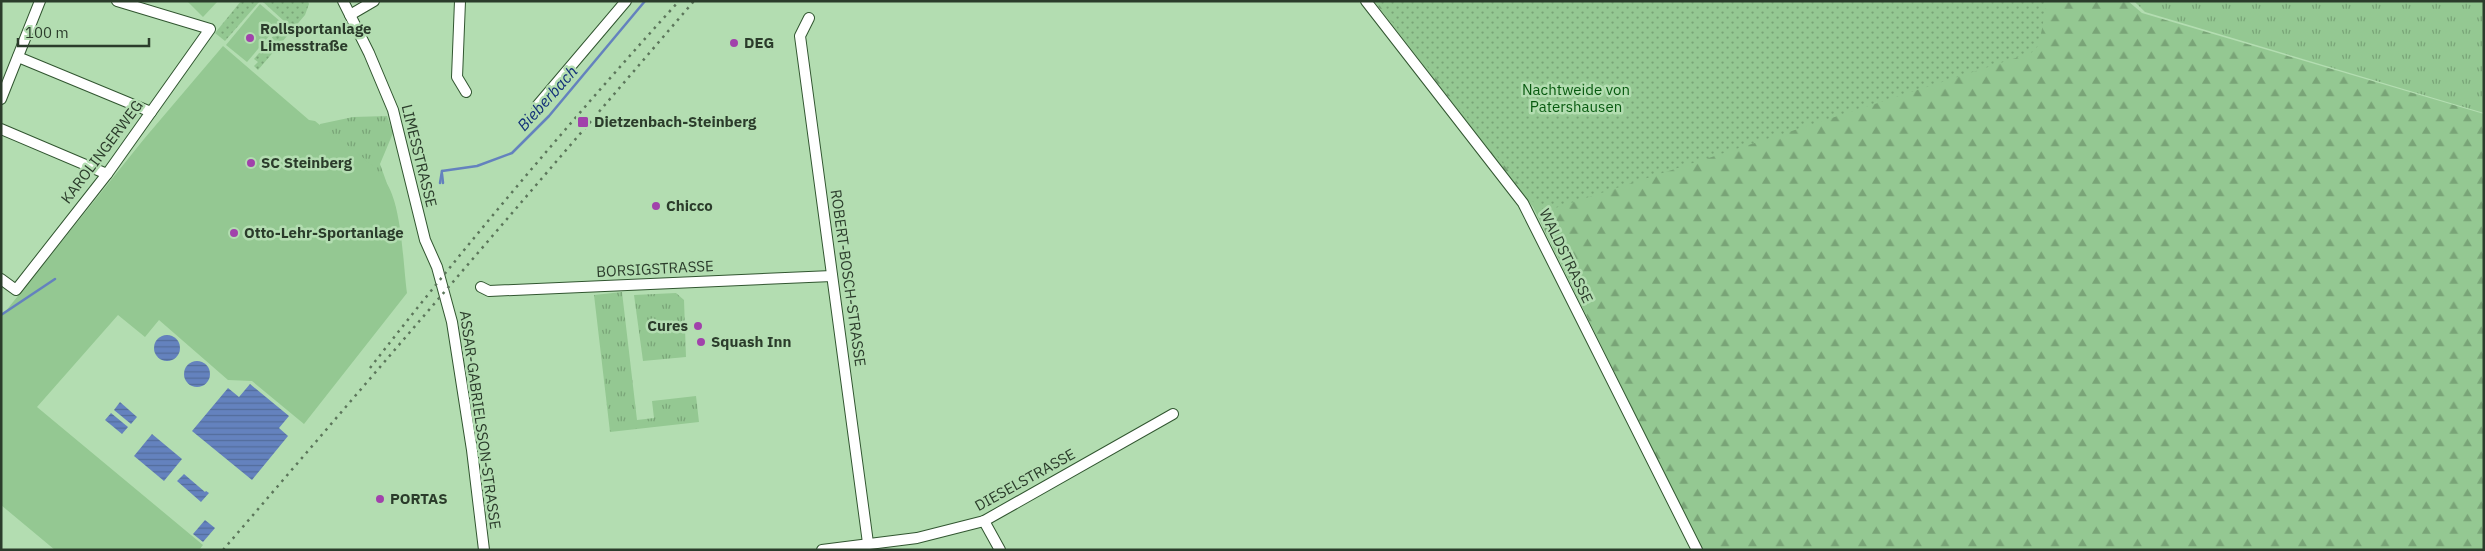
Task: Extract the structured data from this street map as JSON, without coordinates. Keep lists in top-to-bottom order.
{
  "streets": {
    "street": [
      "KAROLINGERWEG",
      "LIMESSTRASSE",
      "WALDSTRASSE",
      "BORSIGSTRASSE",
      "ROBERT-BOSCH-STRASSE",
      "ASSAR-GABRIELSSON-STRASSE",
      "DIESELSTRASSE"
    ]
  },
  "crossings": [
    ["LIMESSTRASSE", "ASSAR-GABRIELSSON-STRASSE"],
    ["BORSIGSTRASSE", "ROBERT-BOSCH-STRASSE"],
    ["ROBERT-BOSCH-STRASSE", "DIESELSTRASSE"]
  ],
  "water": ["Bieberbach"],
  "parks": ["Nachtweide von Patershausen"],
  "places": {
    "other": [
      "Rollsportanlage Limesstraße",
      "DEG",
      "SC Steinberg",
      "Chicco",
      "Otto-Lehr-Sportanlage",
      "Cures",
      "Squash Inn",
      "PORTAS"
    ],
    "transit": ["Dietzenbach-Steinberg"]
  },
  "scale_bar": "100 m"
}
